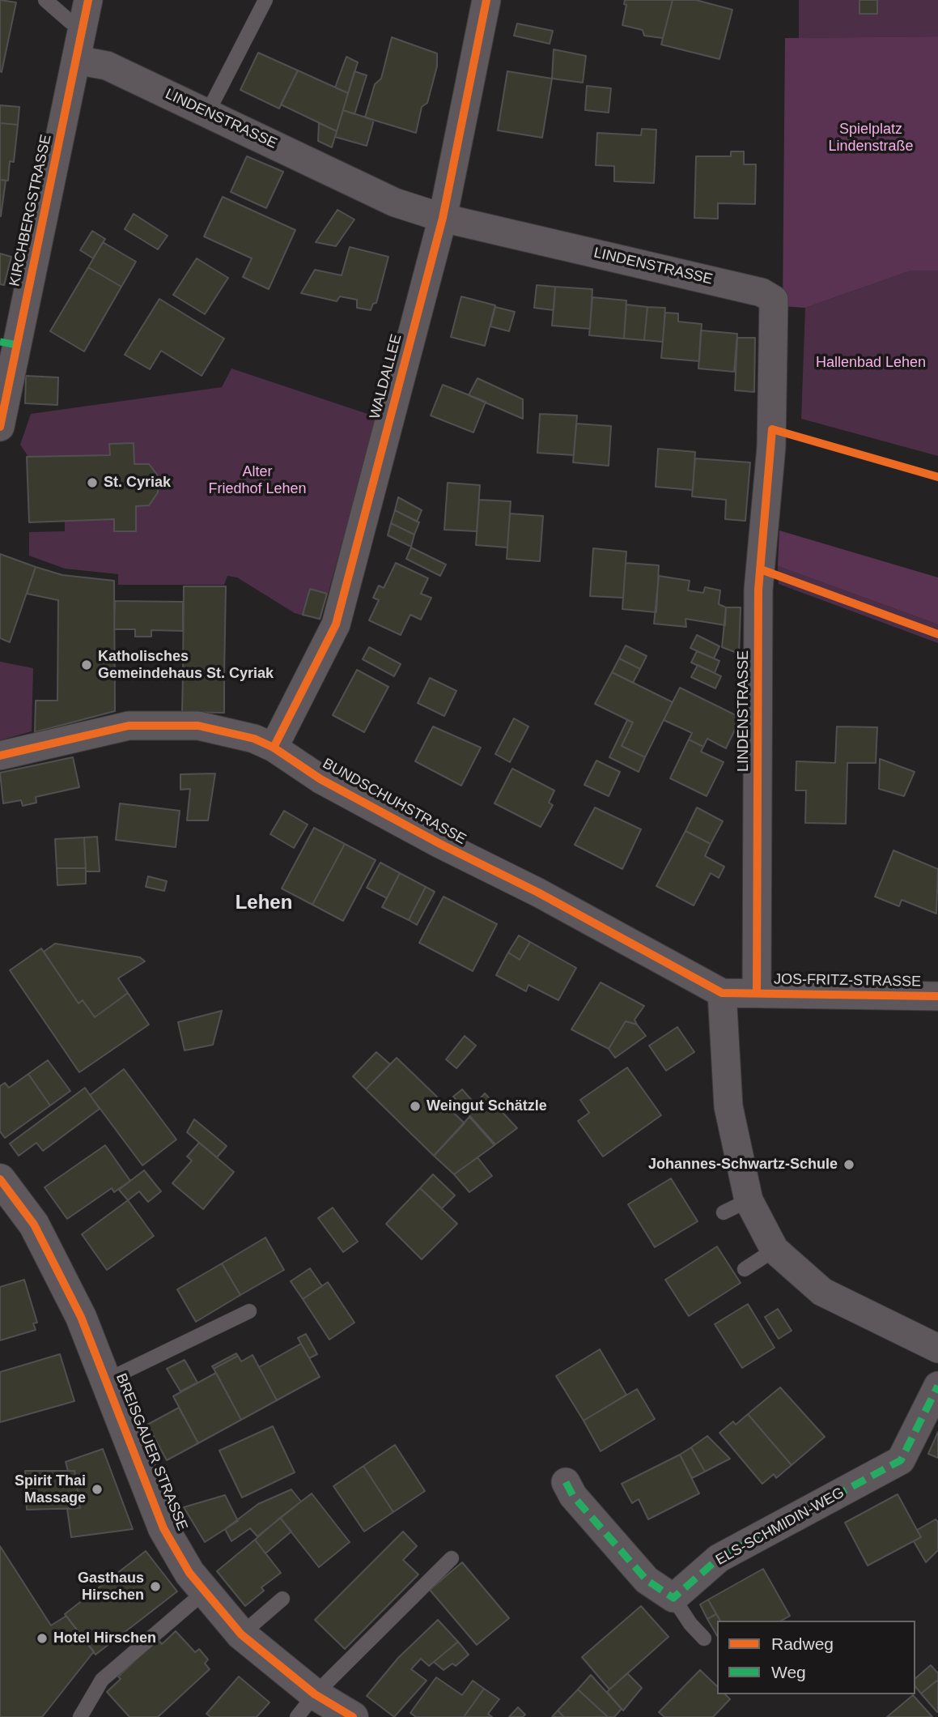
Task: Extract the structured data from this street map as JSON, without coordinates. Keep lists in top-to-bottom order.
{
  "streets": {
    "street": [
      "LINDENSTRASSE",
      "KIRCHBERGSTRASSE",
      "WALDALLEE",
      "BUNDSCHUHSTRASSE",
      "JOS-FRITZ-STRASSE",
      "BREISGAUER STRASSE",
      "ELS-SCHMIDIN-WEG"
    ]
  },
  "crossings": [
    ["LINDENSTRASSE", "KIRCHBERGSTRASSE"],
    ["LINDENSTRASSE", "WALDALLEE"],
    ["LINDENSTRASSE", "JOS-FRITZ-STRASSE"],
    ["WALDALLEE", "BUNDSCHUHSTRASSE"],
    ["BUNDSCHUHSTRASSE", "JOS-FRITZ-STRASSE"]
  ],
  "districts": ["Lehen"],
  "parks": ["Spielplatz Lindenstraße", "Hallenbad Lehen", "Alter Friedhof Lehen"],
  "places": [
    "St. Cyriak",
    "Katholisches Gemeindehaus St. Cyriak",
    "Weingut Schätzle",
    "Johannes-Schwartz-Schule",
    "Spirit Thai Massage",
    "Gasthaus Hirschen",
    "Hotel Hirschen"
  ],
  "legend": ["Radweg", "Weg"]
}
